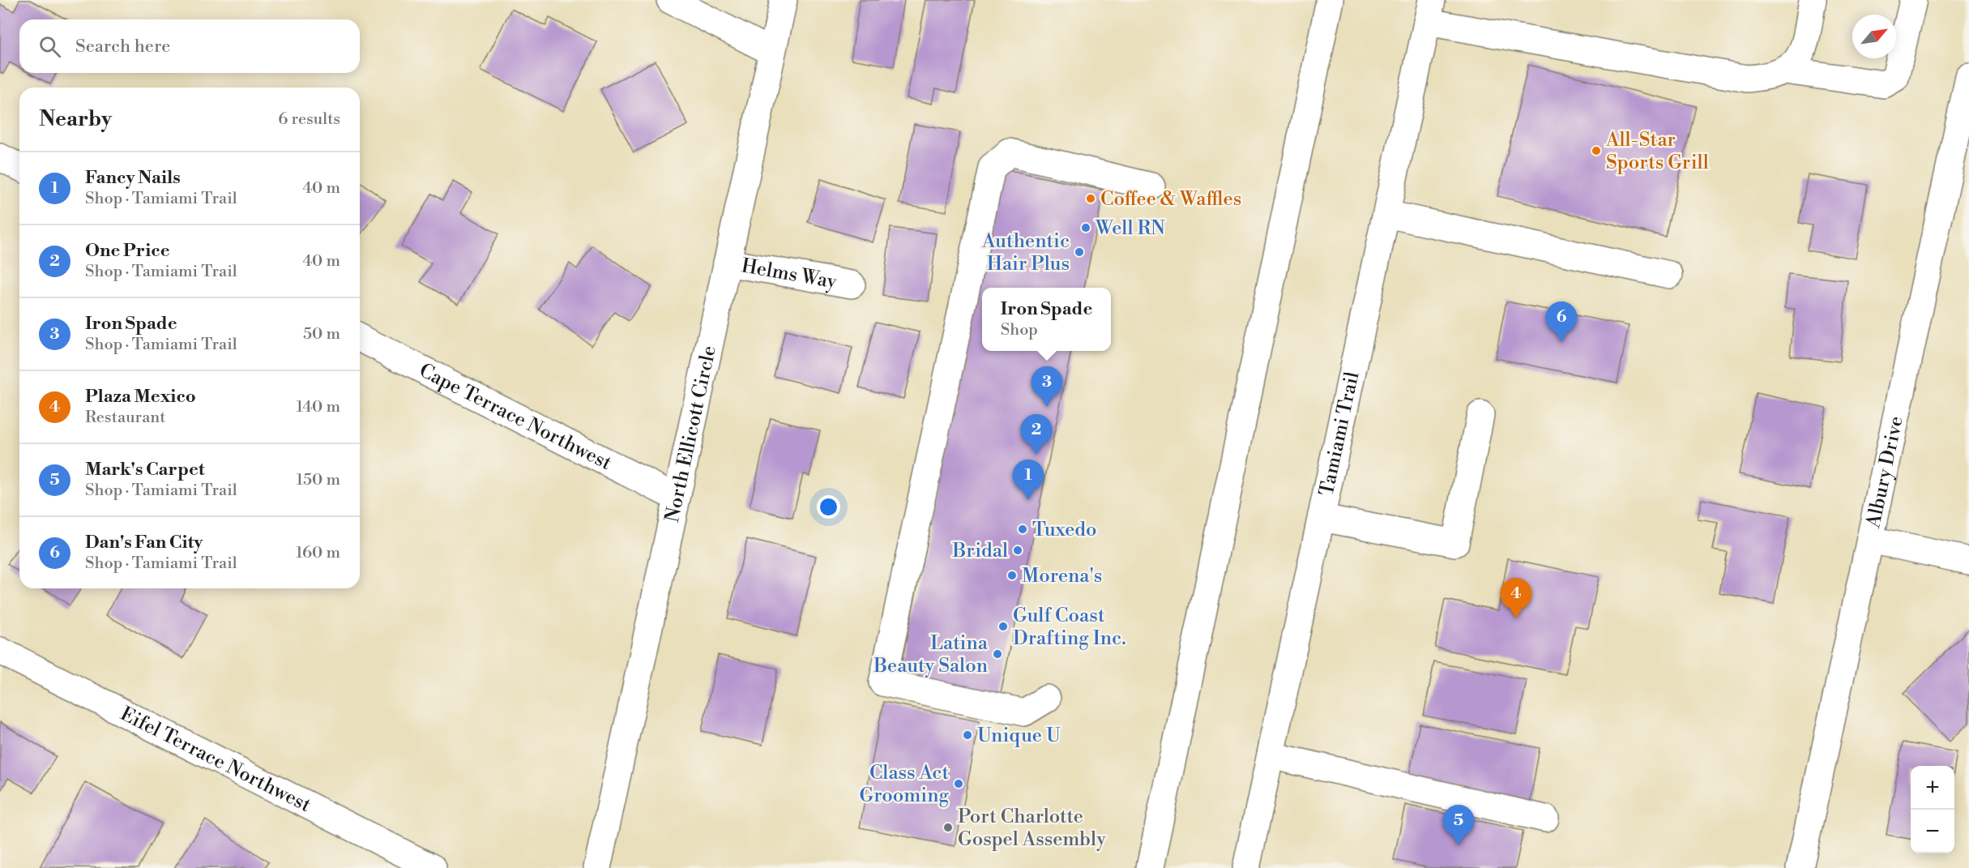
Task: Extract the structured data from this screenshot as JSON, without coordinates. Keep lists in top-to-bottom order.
{
  "streets": {
    "street": [
      "Helms Way",
      "Cape Terrace Northwest",
      "North Ellicott Circle",
      "Tamiami Trail",
      "Albury Drive",
      "Eifel Terrace Northwest"
    ]
  },
  "crossings": [
    ["Helms Way", "North Ellicott Circle"],
    ["Cape Terrace Northwest", "North Ellicott Circle"]
  ],
  "places": [
    "All-Star Sports Grill",
    "Coffee & Waffles",
    "Well RN",
    "Authentic Hair Plus",
    "Tuxedo",
    "Bridal",
    "Morena's",
    "Gulf Coast Drafting Inc.",
    "Latina Beauty Salon",
    "Unique U",
    "Class Act Grooming",
    "Port Charlotte Gospel Assembly"
  ],
  "north": "top right",
  "page": {
    "search": "Search here",
    "heading": ["Nearby", "6 results"],
    "list": [
      {
        "mark": "1",
        "name": "Fancy Nails",
        "note": "Shop · Tamiami Trail",
        "value": "40 m"
      },
      {
        "mark": "2",
        "name": "One Price",
        "note": "Shop · Tamiami Trail",
        "value": "40 m"
      },
      {
        "mark": "3",
        "name": "Iron Spade",
        "note": "Shop · Tamiami Trail",
        "value": "50 m"
      },
      {
        "mark": "4",
        "name": "Plaza Mexico",
        "note": "Restaurant",
        "value": "140 m"
      },
      {
        "mark": "5",
        "name": "Mark's Carpet",
        "note": "Shop · Tamiami Trail",
        "value": "150 m"
      },
      {
        "mark": "6",
        "name": "Dan's Fan City",
        "note": "Shop · Tamiami Trail",
        "value": "160 m"
      }
    ],
    "popup": ["Iron Spade", "Shop"],
    "pins": [
      "6",
      "3",
      "2",
      "1",
      "4",
      "5"
    ],
    "map_buttons": ["+", "−"]
  }
}
